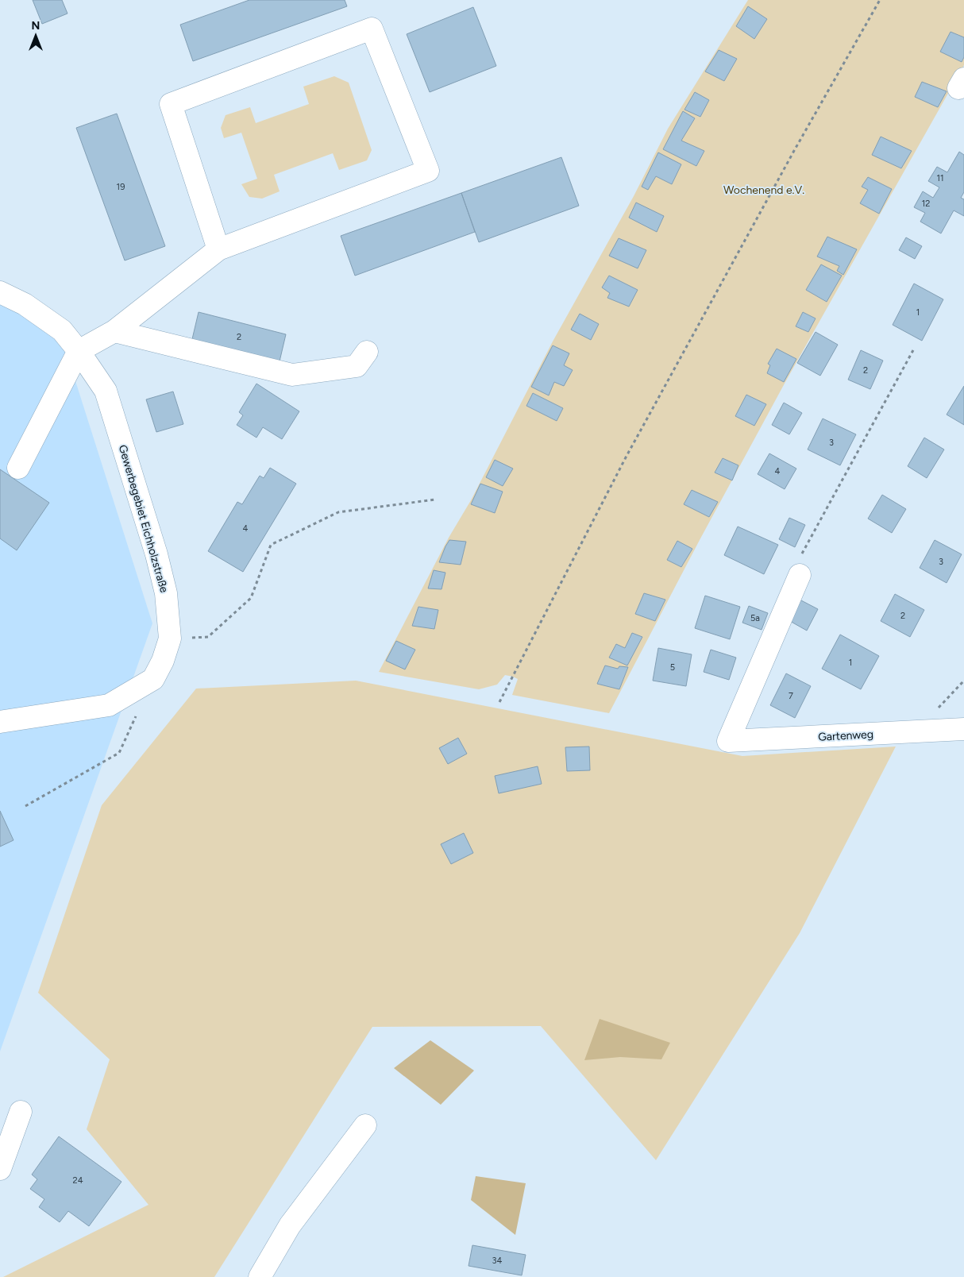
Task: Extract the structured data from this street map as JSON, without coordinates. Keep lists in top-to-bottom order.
{
  "streets": {
    "street": ["Gewerbegebiet Eichholzstraße", "Gartenweg"]
  },
  "parks": ["Wochenend e.V."],
  "house_numbers": [
    "11",
    "19",
    "12",
    "1",
    "2",
    "2",
    "3",
    "4",
    "4",
    "3",
    "2",
    "5a",
    "1",
    "5",
    "7",
    "24",
    "34"
  ],
  "north": "top"
}
